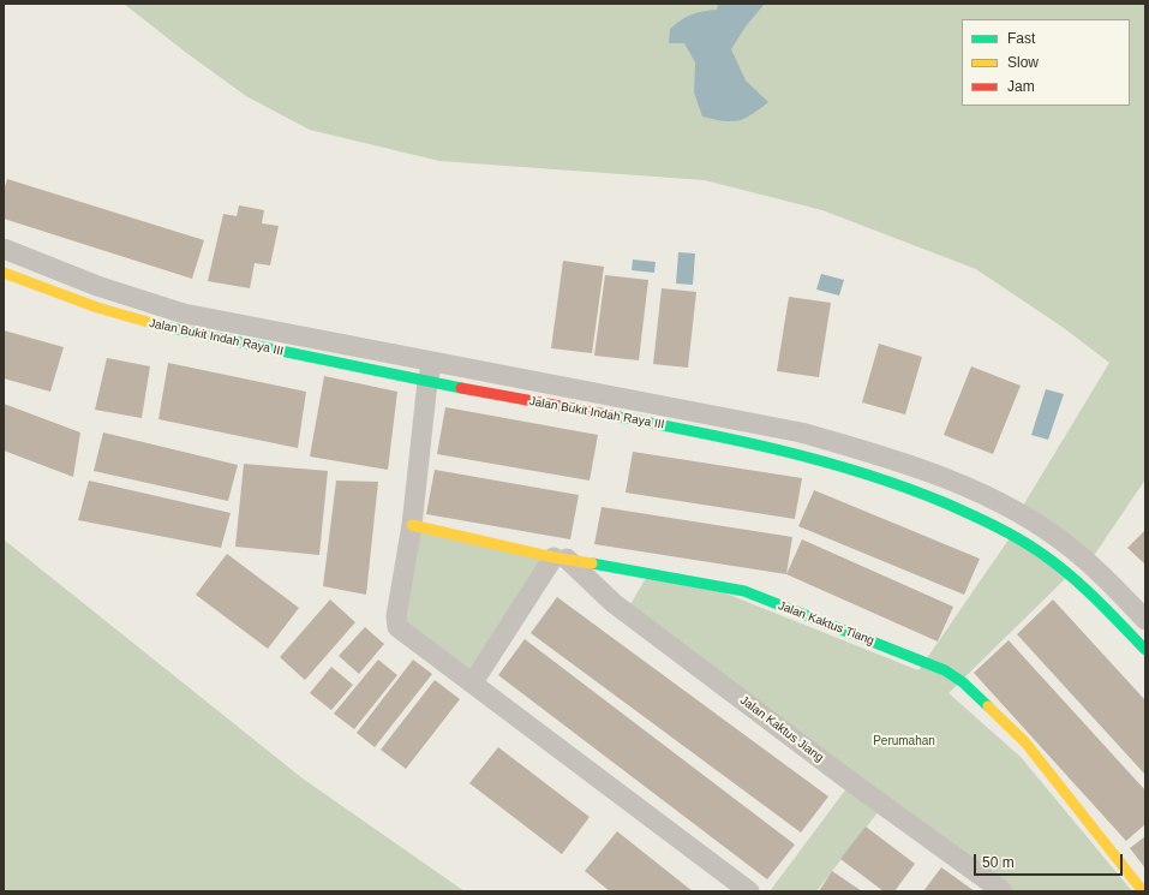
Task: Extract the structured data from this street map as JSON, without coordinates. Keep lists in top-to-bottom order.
{
  "streets": {
    "street": ["Jalan Bukit Indah Raya III", "Jalan Kaktus Tiang", "Jalan Kaktus Jiang"]
  },
  "crossings": [
    ["Jalan Kaktus Tiang", "Jalan Kaktus Jiang"]
  ],
  "parks": ["Perumahan"],
  "legend": ["Fast", "Slow", "Jam"],
  "scale_bar": "50 m"
}
